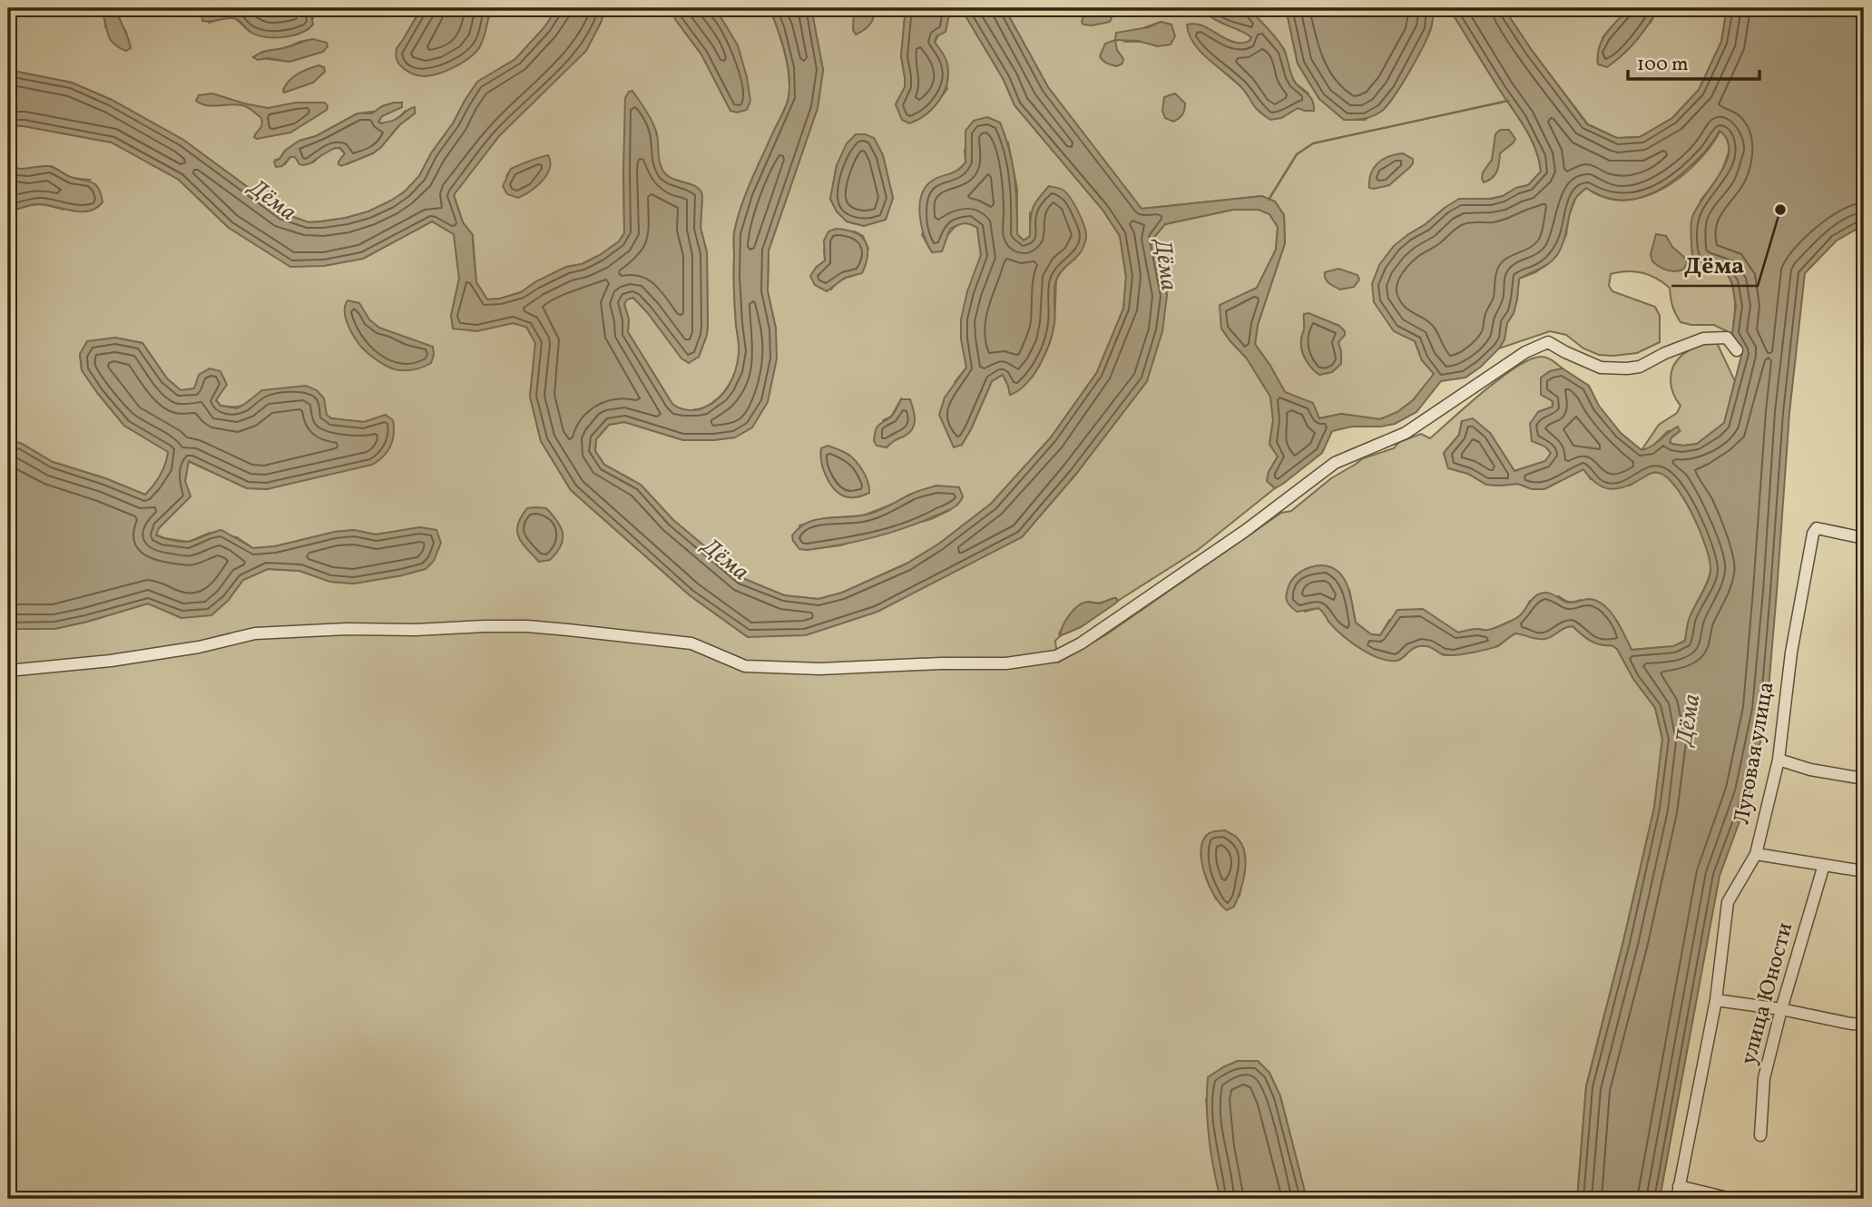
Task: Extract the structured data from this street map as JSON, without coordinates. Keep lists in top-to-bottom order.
{
  "streets": {
    "street": ["Луговая улица", "улица Юности"]
  },
  "water": ["Дёма"],
  "places": ["Дёма"],
  "scale_bar": "100 m"
}
